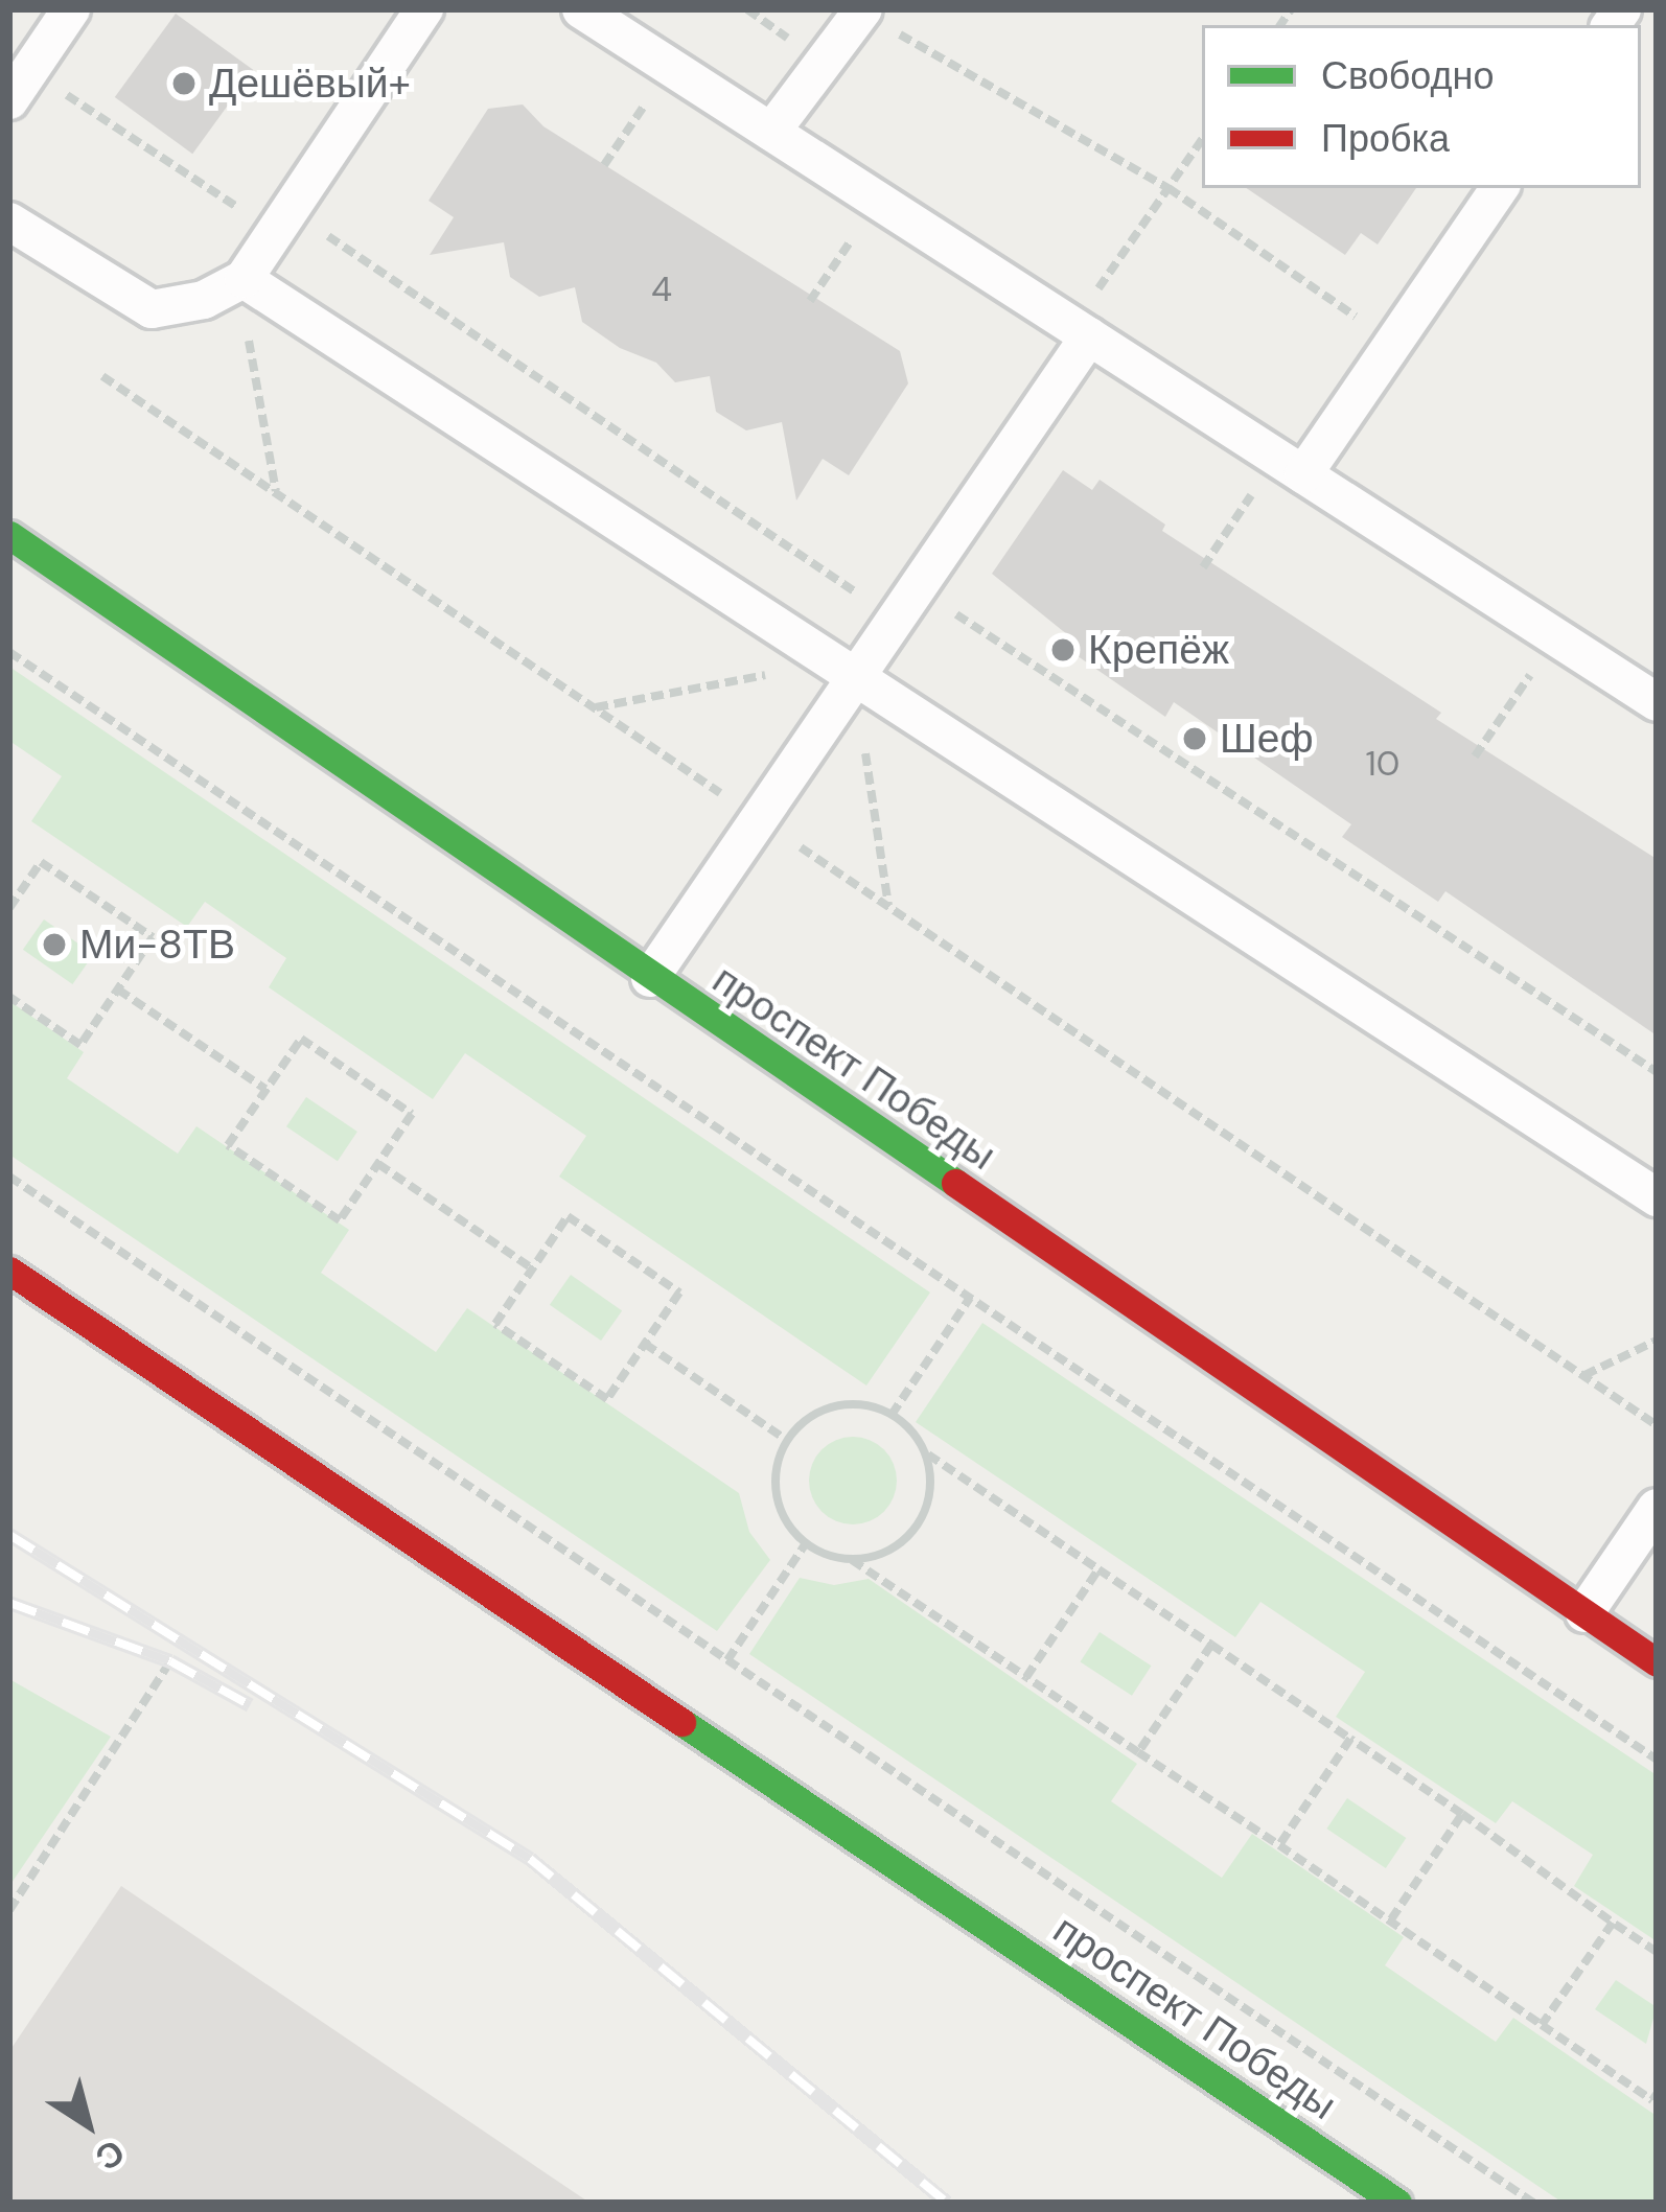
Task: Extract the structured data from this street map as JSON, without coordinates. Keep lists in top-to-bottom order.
{
  "streets": {
    "main road": ["проспект Победы"]
  },
  "places": [
    "Дешёвый+",
    "Крепёж",
    "Шеф",
    "Ми-8ТВ"
  ],
  "house_numbers": ["4", "10"],
  "legend": ["Свободно", "Пробка"],
  "north": "bottom right"
}
